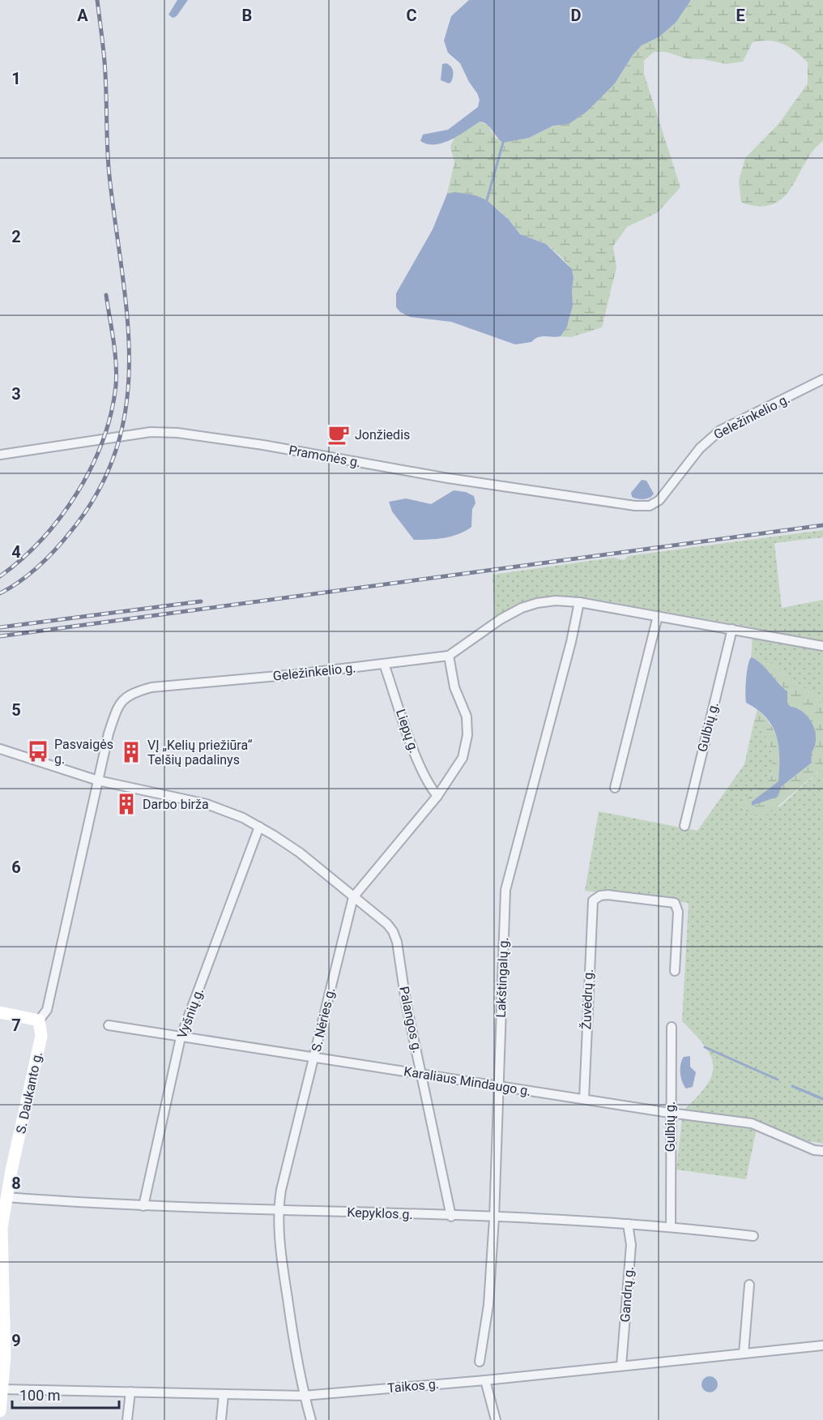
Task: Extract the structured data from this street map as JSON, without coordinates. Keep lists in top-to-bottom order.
{
  "streets": {
    "main road": ["S. Daukanto g."],
    "street": [
      "Geležinkelio g.",
      "Pramonės g.",
      "Gulbių g.",
      "Liepų g.",
      "Lakštingalų g.",
      "Žuvėdrų g.",
      "Vyšnių g.",
      "S. Nėries g.",
      "Palangos g.",
      "Karaliaus Mindaugo g.",
      "Kepyklos g.",
      "Gandrų g.",
      "Taikos g."
    ]
  },
  "crossings": [
    ["Geležinkelio g.", "Pramonės g."],
    ["Geležinkelio g.", "Gulbių g."],
    ["Geležinkelio g.", "Liepų g."],
    ["Geležinkelio g.", "Lakštingalų g."],
    ["Geležinkelio g.", "S. Nėries g."],
    ["Geležinkelio g.", "S. Daukanto g."],
    ["Gulbių g.", "Karaliaus Mindaugo g."],
    ["Gulbių g.", "Kepyklos g."],
    ["Liepų g.", "S. Nėries g."],
    ["Lakštingalų g.", "Karaliaus Mindaugo g."],
    ["Lakštingalų g.", "Kepyklos g."],
    ["Žuvėdrų g.", "Karaliaus Mindaugo g."],
    ["Vyšnių g.", "Karaliaus Mindaugo g."],
    ["Vyšnių g.", "Kepyklos g."],
    ["S. Nėries g.", "Palangos g."],
    ["S. Nėries g.", "Karaliaus Mindaugo g."],
    ["S. Nėries g.", "Kepyklos g."],
    ["S. Nėries g.", "Taikos g."],
    ["Palangos g.", "Karaliaus Mindaugo g."],
    ["Palangos g.", "Kepyklos g."],
    ["S. Daukanto g.", "Kepyklos g."],
    ["S. Daukanto g.", "Taikos g."],
    ["Kepyklos g.", "Gandrų g."],
    ["Gandrų g.", "Taikos g."]
  ],
  "places": {
    "cafe": ["Jonžiedis"],
    "bus stop": ["Pasvaigės g."],
    "building": ["VĮ „Kelių priežiūra“ Telšių padalinys", "Darbo birža"]
  },
  "scale_bar": "100 m",
  "grid": {
    "columns": [
      "A",
      "B",
      "C",
      "D",
      "E"
    ],
    "rows": [
      "1",
      "2",
      "3",
      "4",
      "5",
      "6",
      "7",
      "8",
      "9"
    ]
  }
}
